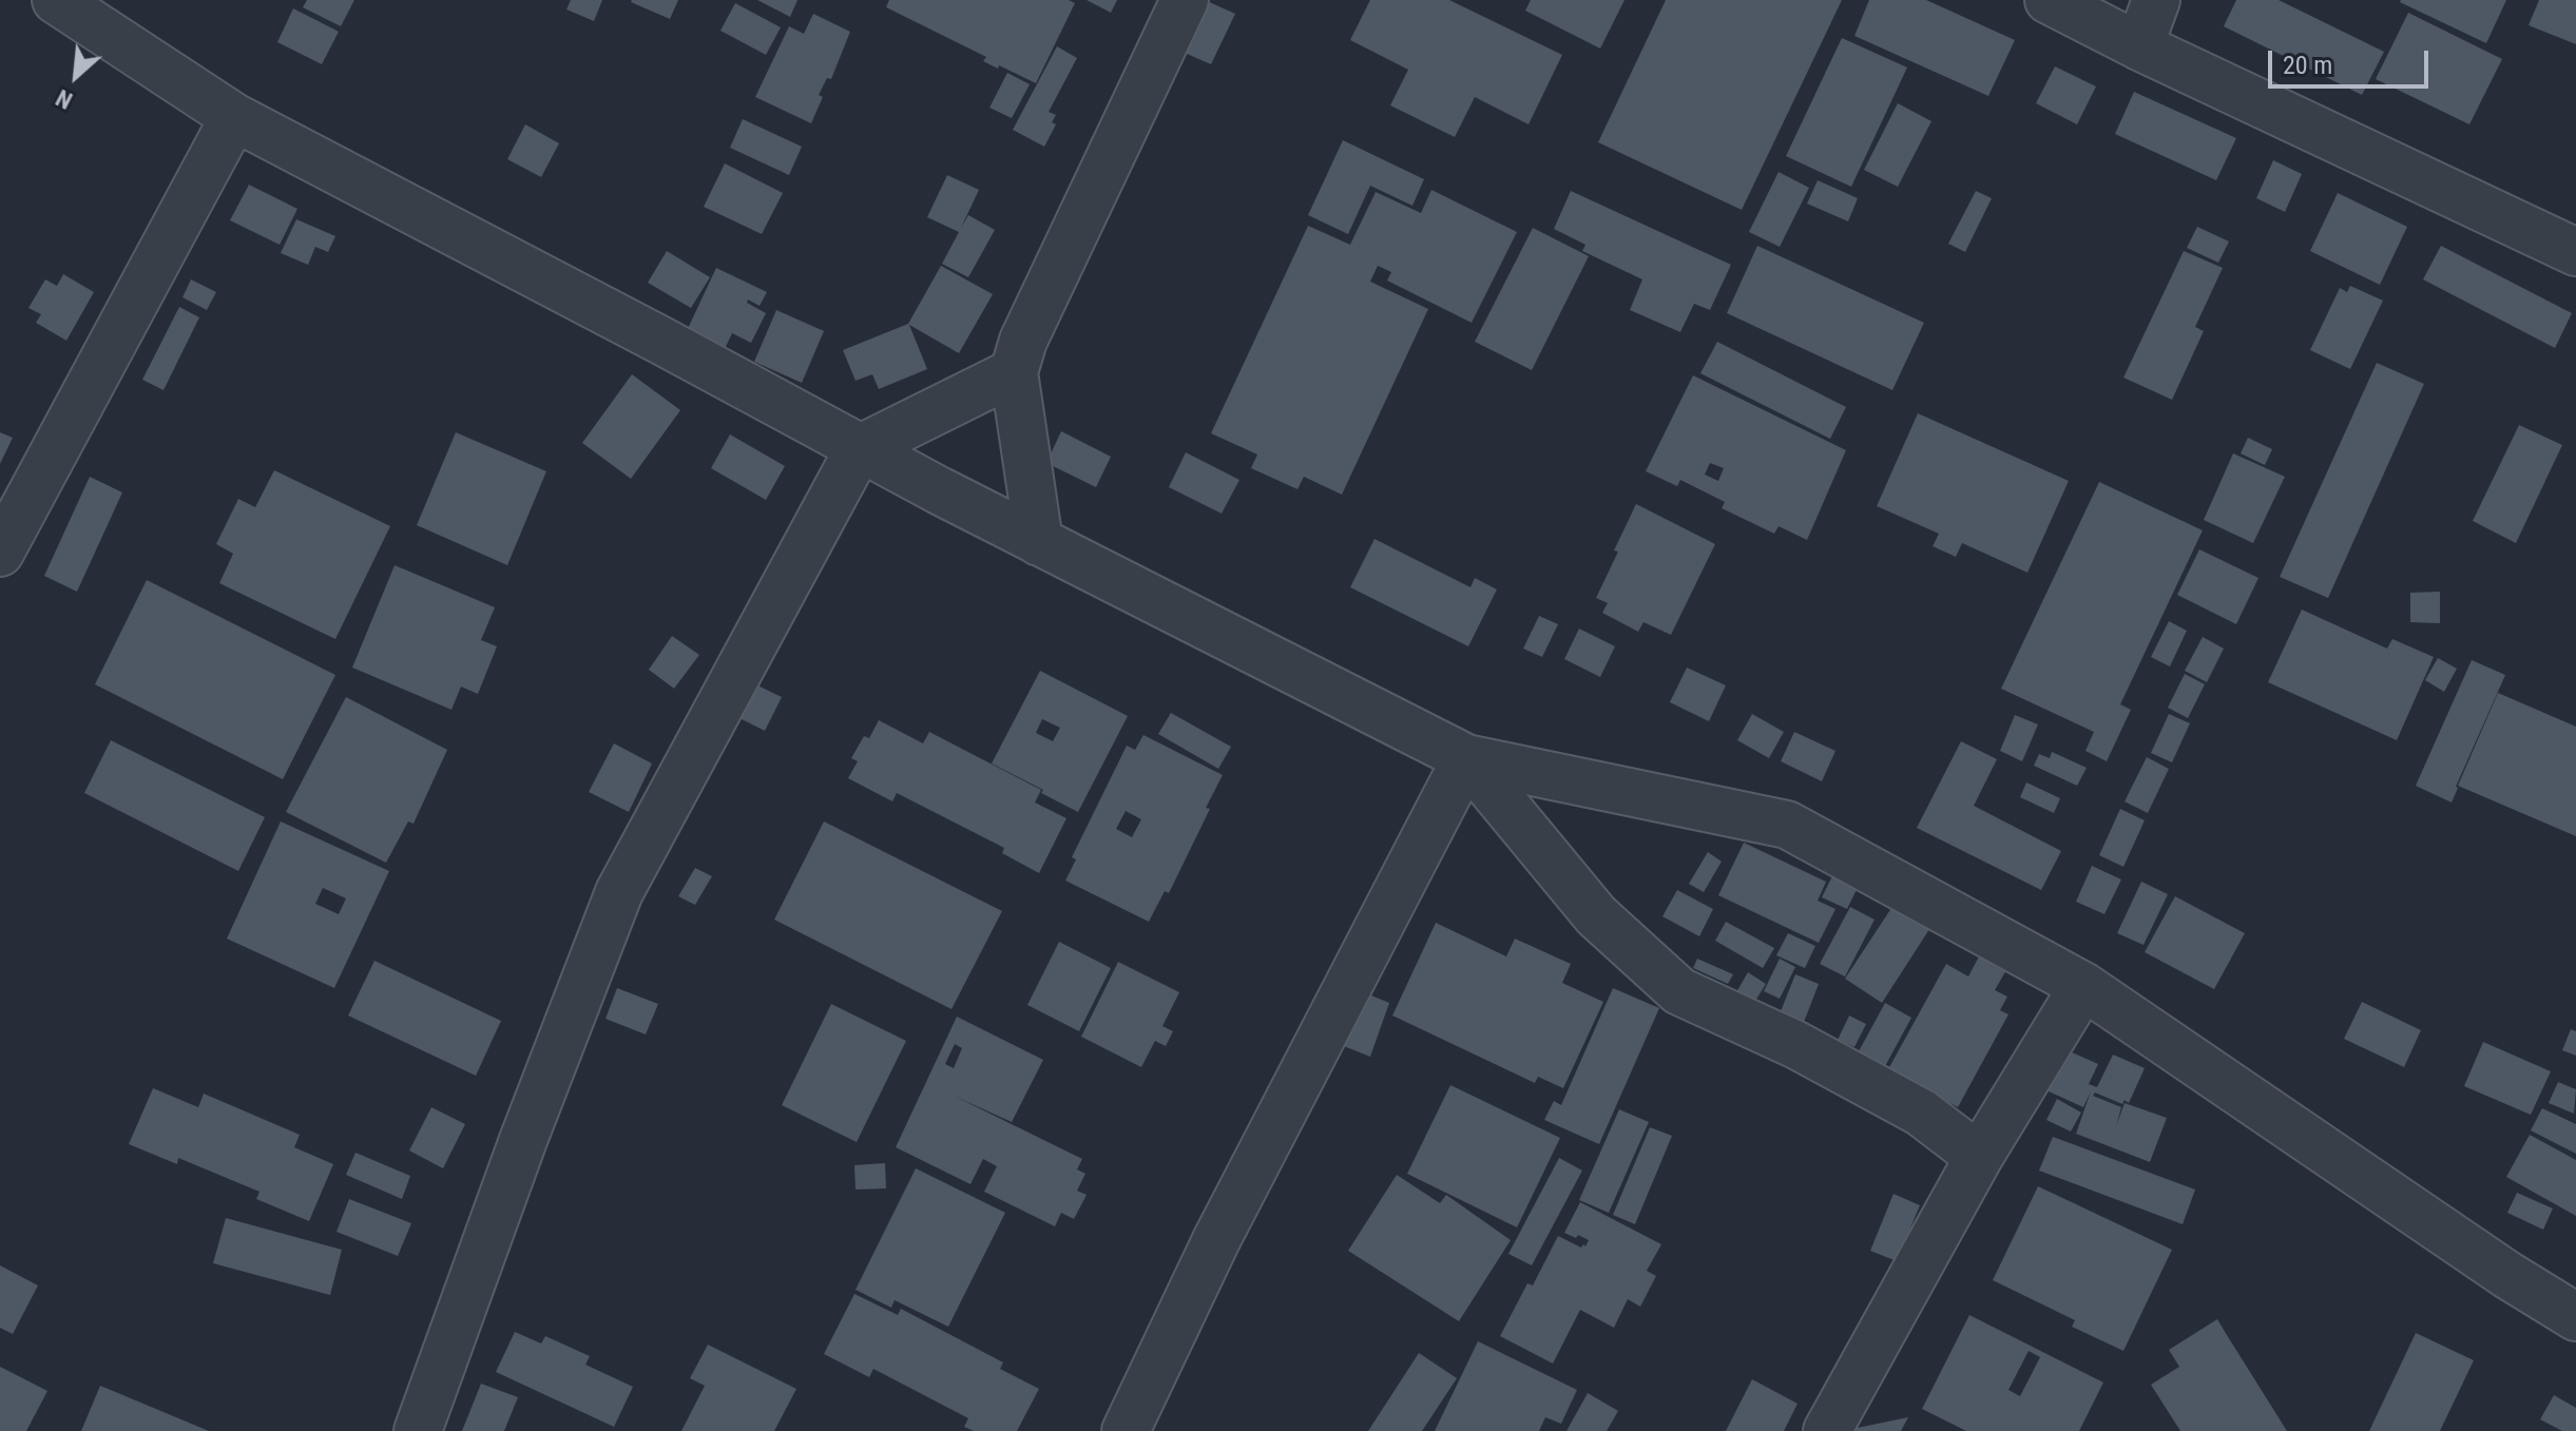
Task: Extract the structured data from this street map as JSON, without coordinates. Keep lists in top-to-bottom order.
{
  "scale_bar": "20 m",
  "north": "bottom left"
}
